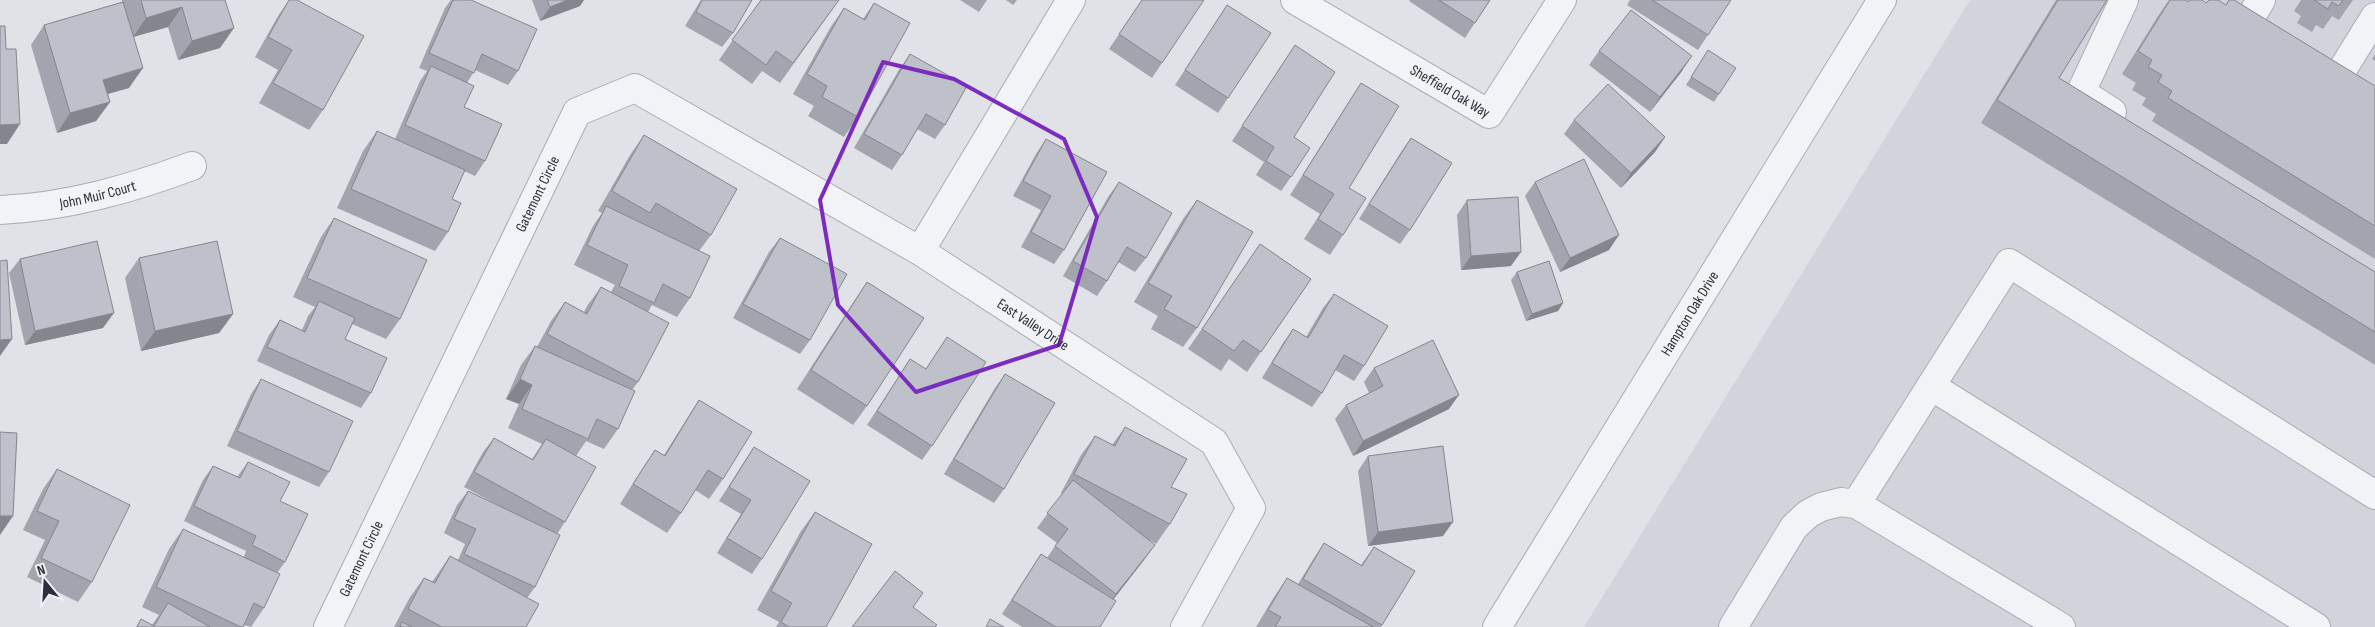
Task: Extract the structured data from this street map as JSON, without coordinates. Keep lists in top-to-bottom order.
{
  "streets": {
    "street": [
      "Sheffield Oak Way",
      "Gatemont Circle",
      "John Muir Court",
      "Hampton Oak Drive",
      "East Valley Drive"
    ]
  },
  "crossings": [
    ["Gatemont Circle", "East Valley Drive"]
  ],
  "north": "top"
}
